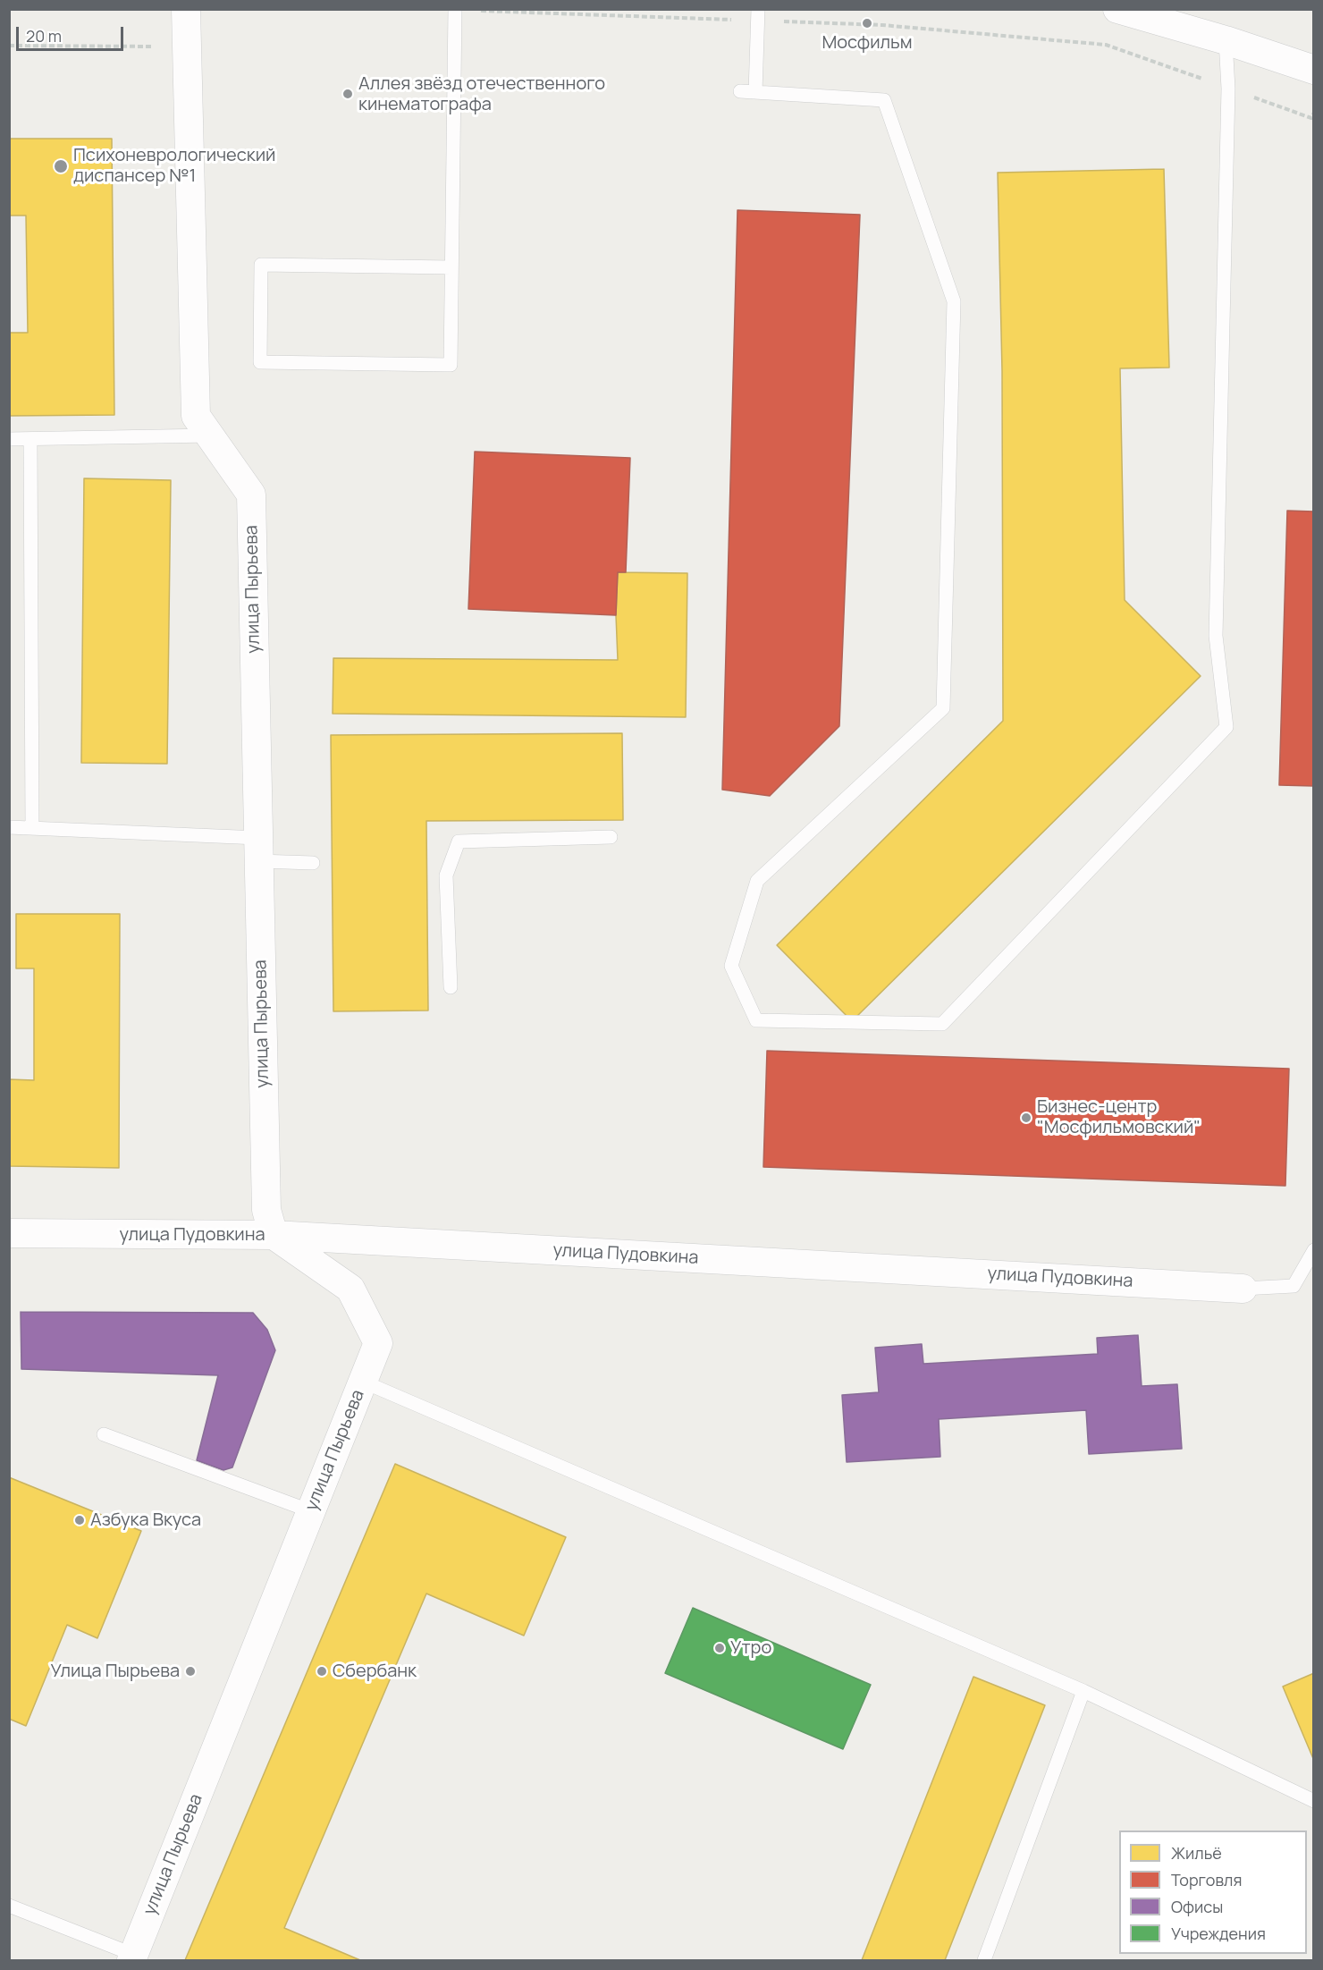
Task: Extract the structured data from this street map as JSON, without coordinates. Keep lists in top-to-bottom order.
{
  "streets": {
    "street": ["улица Пырьева", "улица Пудовкина"]
  },
  "crossings": [
    ["улица Пырьева", "улица Пудовкина"]
  ],
  "places": [
    "Мосфильм",
    "Аллея звёзд отечественного кинематографа",
    "Психоневрологический диспансер №1",
    "Бизнес-центр \"Мосфильмовский\"",
    "Азбука Вкуса",
    "Утро",
    "Улица Пырьева",
    "Сбербанк"
  ],
  "legend": [
    "Жильё",
    "Торговля",
    "Офисы",
    "Учреждения"
  ],
  "scale_bar": "20 m"
}
